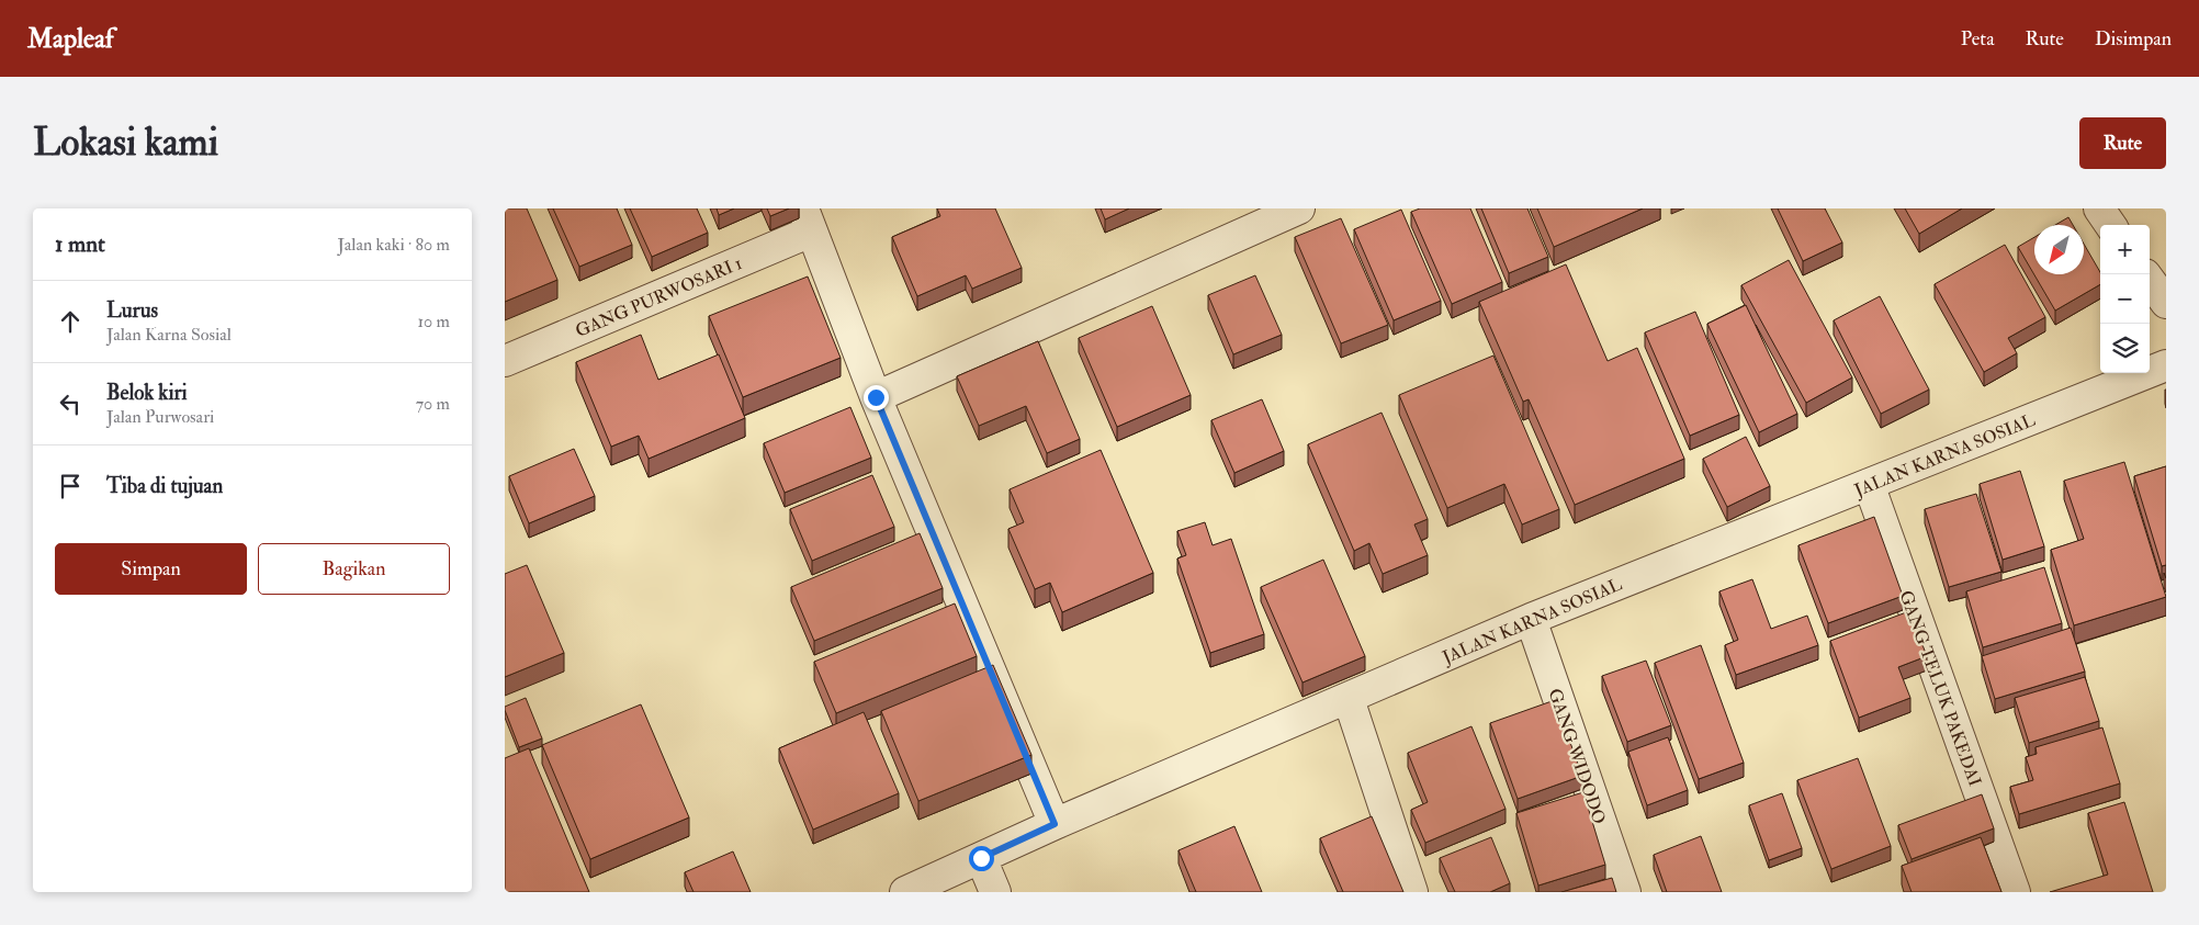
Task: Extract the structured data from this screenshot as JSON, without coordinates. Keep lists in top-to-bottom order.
{
  "streets": {
    "street": [
      "GANG PURWOSARI 1",
      "JALAN KARNA SOSIAL",
      "GANG TELUK PAKEDAI",
      "GANG WIDODO"
    ]
  },
  "crossings": [
    ["JALAN KARNA SOSIAL", "GANG TELUK PAKEDAI"],
    ["JALAN KARNA SOSIAL", "GANG WIDODO"]
  ],
  "north": "bottom left",
  "page": {
    "header": "Mapleaf",
    "nav": ["Peta", "Rute", "Disimpan"],
    "buttons": [
      "Rute",
      ["Simpan", "Bagikan"]
    ],
    "title": "Lokasi kami",
    "heading": ["1 mnt", "Jalan kaki · 80 m"],
    "map_buttons": ["+", "−"],
    "list": [
      ["Lurus", "Jalan Karna Sosial", "10 m"],
      ["Belok kiri", "Jalan Purwosari", "70 m"],
      "Tiba di tujuan"
    ]
  }
}
